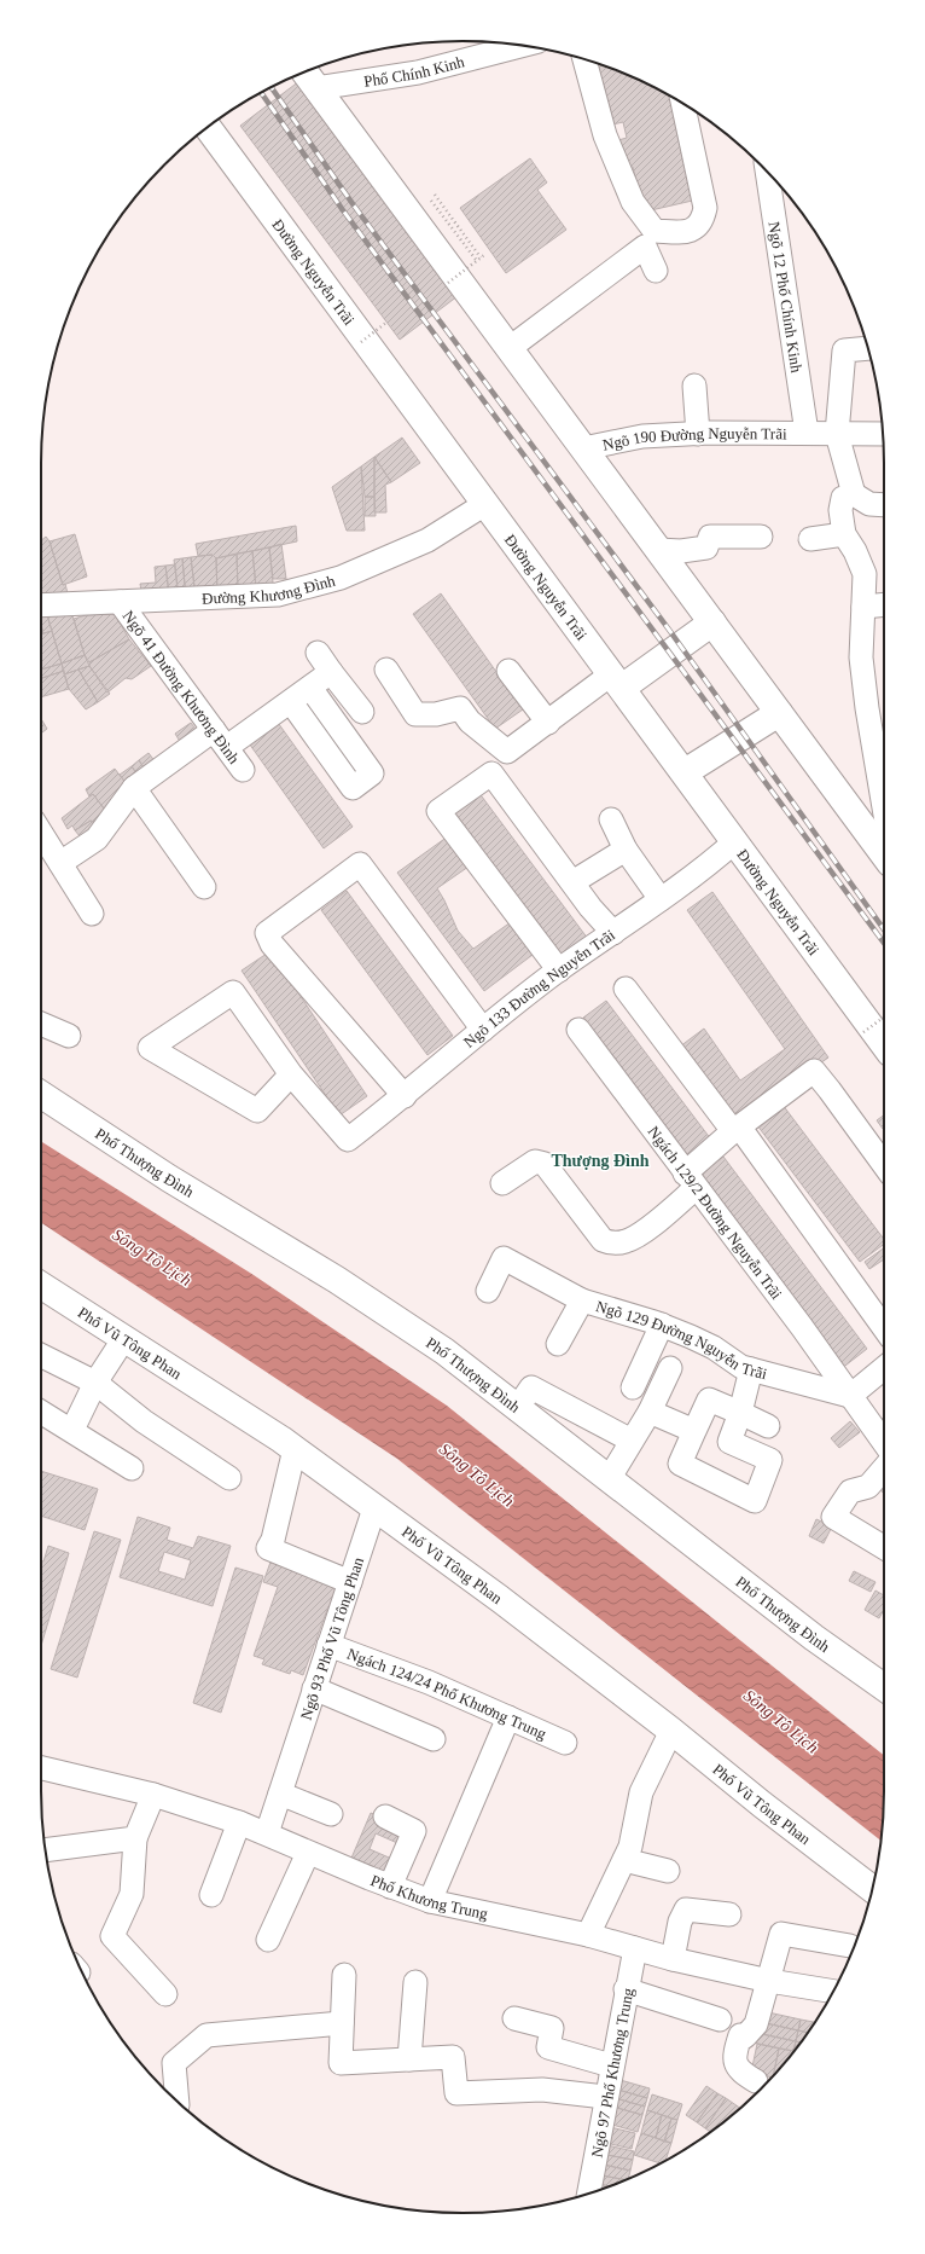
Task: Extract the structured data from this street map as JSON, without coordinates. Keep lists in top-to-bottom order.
{
  "streets": {
    "main road": ["Đường Nguyễn Trãi", "Phố Thượng Đình", "Phố Vũ Tông Phan"],
    "street": [
      "Phố Chính Kinh",
      "Ngõ 12 Phố Chính Kinh",
      "Ngõ 190 Đường Nguyễn Trãi",
      "Đường Khương Đình",
      "Ngõ 41 Đường Khương Đình",
      "Ngõ 133 Đường Nguyễn Trãi",
      "Ngách 129/2 Đường Nguyễn Trãi",
      "Ngõ 129 Đường Nguyễn Trãi",
      "Ngõ 93 Phố Vũ Tông Phan",
      "Ngách 124/24 Phố Khương Trung",
      "Phố Khương Trung",
      "Ngõ 97 Phố Khương Trung"
    ]
  },
  "crossings": [
    ["Đường Nguyễn Trãi", "Đường Khương Đình"],
    ["Đường Nguyễn Trãi", "Ngõ 133 Đường Nguyễn Trãi"],
    ["Ngõ 12 Phố Chính Kinh", "Ngõ 190 Đường Nguyễn Trãi"],
    ["Đường Khương Đình", "Ngõ 41 Đường Khương Đình"],
    ["Ngách 129/2 Đường Nguyễn Trãi", "Ngõ 129 Đường Nguyễn Trãi"],
    ["Phố Vũ Tông Phan", "Ngõ 93 Phố Vũ Tông Phan"],
    ["Ngõ 93 Phố Vũ Tông Phan", "Ngách 124/24 Phố Khương Trung"],
    ["Ngõ 93 Phố Vũ Tông Phan", "Phố Khương Trung"],
    ["Phố Khương Trung", "Ngõ 97 Phố Khương Trung"]
  ],
  "districts": ["Thượng Đình"],
  "water": ["Sông Tô Lịch"]
}
